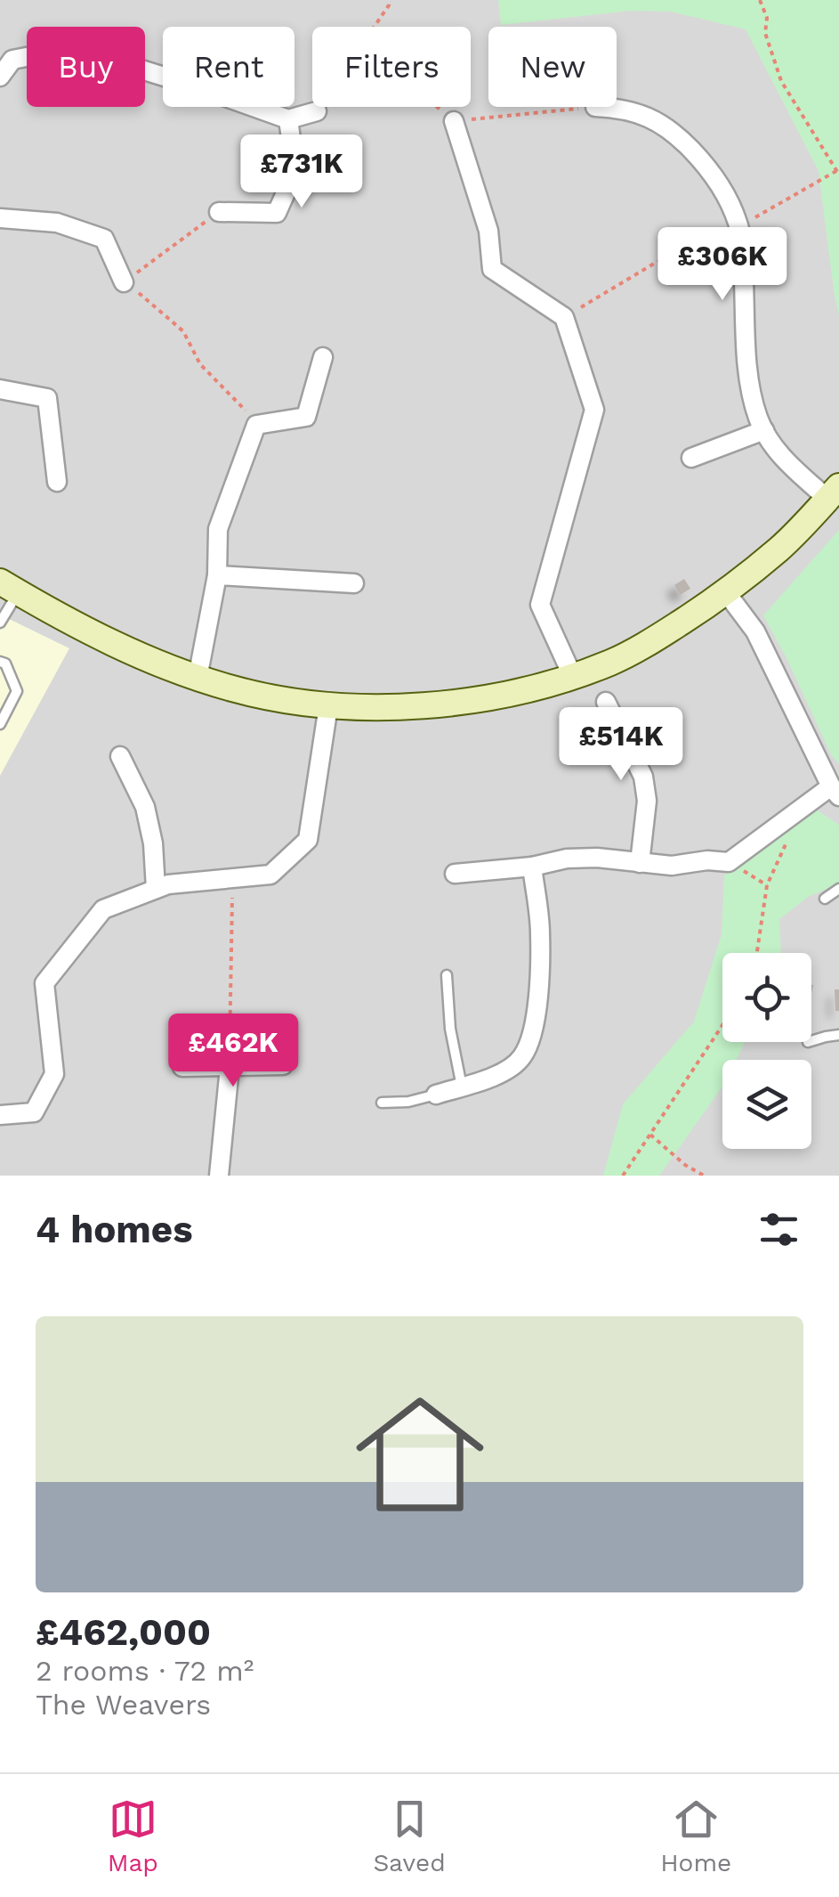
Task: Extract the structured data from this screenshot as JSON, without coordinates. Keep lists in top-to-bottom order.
{
  "page": {
    "chip": [
      "Buy",
      "Rent",
      "Filters",
      "New"
    ],
    "price": [
      "£731K",
      "£306K",
      "£514K",
      "£462K"
    ],
    "heading": "4 homes",
    "list": [
      {
        "name": "£462,000",
        "note": "2 rooms · 72 m² · The Weavers"
      }
    ],
    "tabs": ["Map", "Saved", "Home"]
  }
}
